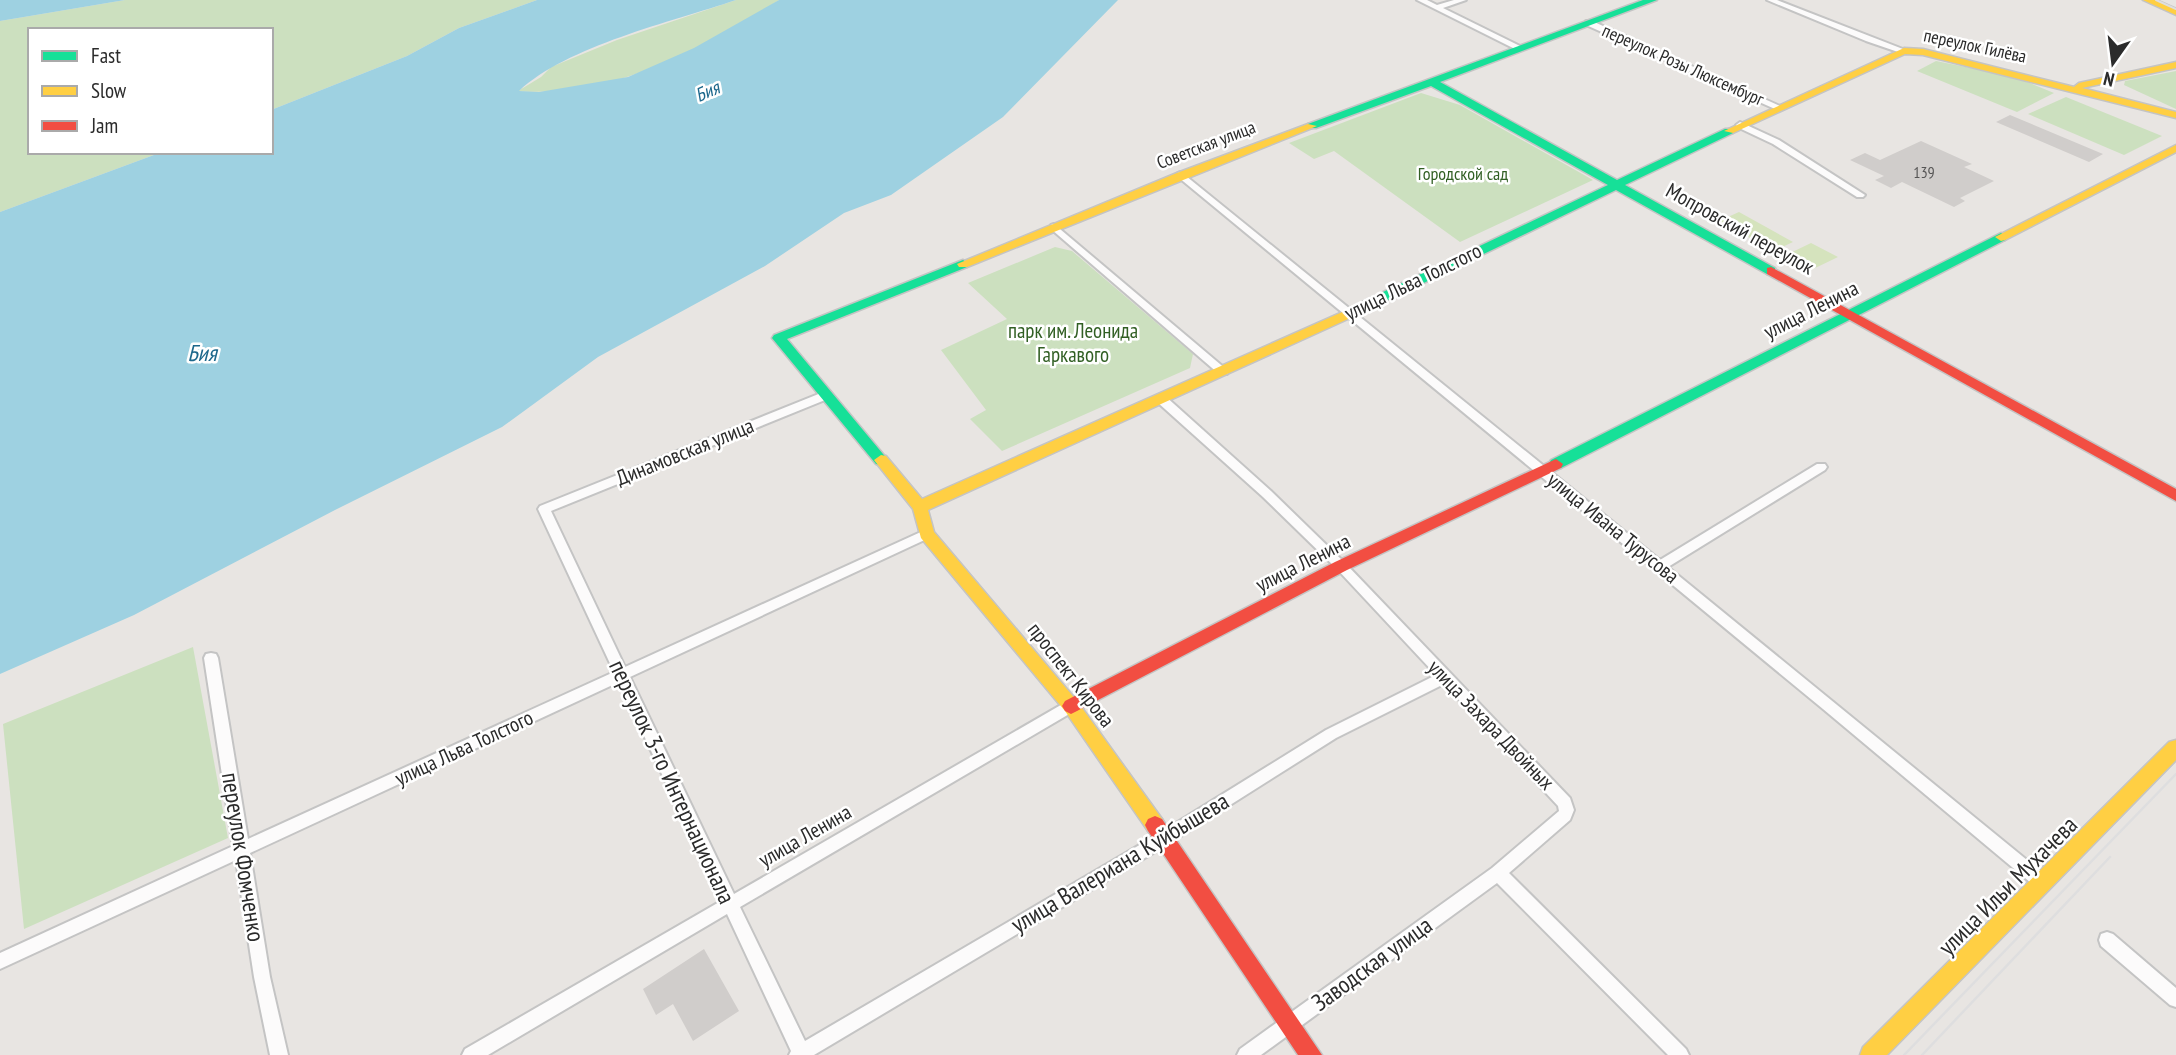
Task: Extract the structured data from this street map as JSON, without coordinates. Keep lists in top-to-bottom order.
{
  "streets": {
    "street": [
      "переулок Гилёва",
      "переулок Розы Люксембург",
      "Советская улица",
      "Мопровский переулок",
      "улица Льва Толстого",
      "улица Ленина",
      "Динамовская улица",
      "улица Ивана Турусова",
      "проспект Кирова",
      "улица Захара Двойных",
      "переулок 3-го Интернационала",
      "переулок Фомченко",
      "улица Валериана Куйбышева",
      "улица Ильи Мухачева",
      "Заводская улица"
    ]
  },
  "crossings": [
    ["переулок Гилёва", "улица Льва Толстого"],
    ["переулок Розы Люксембург", "Советская улица"],
    ["переулок Розы Люксембург", "улица Льва Толстого"],
    ["Советская улица", "Мопровский переулок"],
    ["Советская улица", "улица Ивана Турусова"],
    ["Советская улица", "проспект Кирова"],
    ["Мопровский переулок", "улица Льва Толстого"],
    ["Мопровский переулок", "улица Ленина"],
    ["улица Льва Толстого", "улица Ивана Турусова"],
    ["улица Льва Толстого", "проспект Кирова"],
    ["улица Льва Толстого", "улица Захара Двойных"],
    ["улица Льва Толстого", "переулок 3-го Интернационала"],
    ["улица Льва Толстого", "переулок Фомченко"],
    ["улица Ленина", "улица Ивана Турусова"],
    ["улица Ленина", "проспект Кирова"],
    ["улица Ленина", "улица Захара Двойных"],
    ["улица Ленина", "переулок 3-го Интернационала"],
    ["Динамовская улица", "проспект Кирова"],
    ["Динамовская улица", "переулок 3-го Интернационала"],
    ["улица Ивана Турусова", "улица Ильи Мухачева"],
    ["проспект Кирова", "улица Валериана Куйбышева"],
    ["проспект Кирова", "Заводская улица"],
    ["улица Захара Двойных", "улица Валериана Куйбышева"],
    ["улица Захара Двойных", "Заводская улица"],
    ["переулок 3-го Интернационала", "улица Валериана Куйбышева"]
  ],
  "water": ["Бия"],
  "parks": ["Городской сад", "парк им. Леонида Гаркавого"],
  "house_numbers": ["139"],
  "legend": ["Fast", "Slow", "Jam"],
  "north": "bottom"
}
